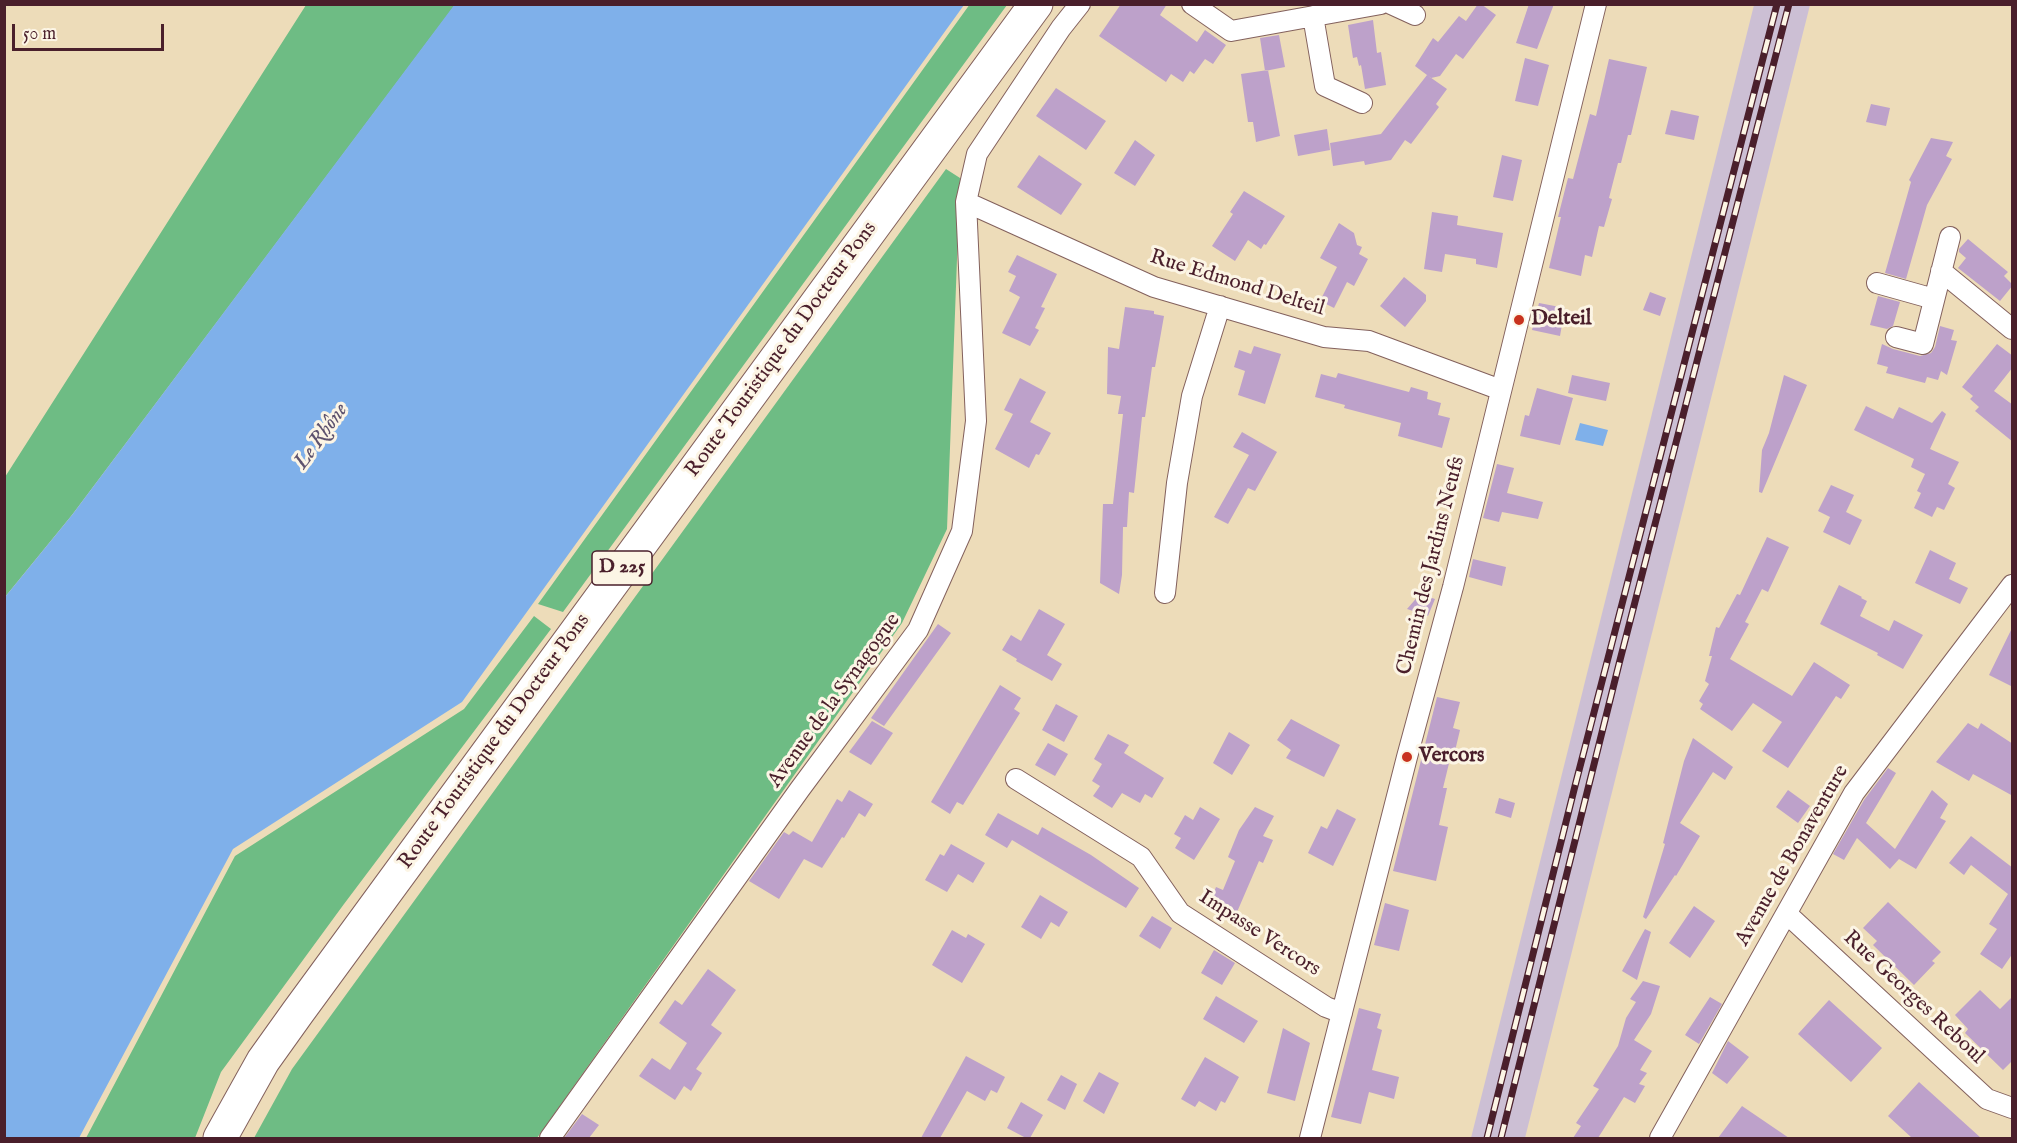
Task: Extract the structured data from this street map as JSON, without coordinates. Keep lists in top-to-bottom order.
{
  "streets": {
    "highway": ["Route Touristique du Docteur Pons", "D 225"],
    "street": [
      "Rue Edmond Delteil",
      "Chemin des Jardins Neufs",
      "Avenue de la Synagogue",
      "Avenue de Bonaventure",
      "Impasse Vercors",
      "Rue Georges Reboul"
    ]
  },
  "crossings": [
    ["Rue Edmond Delteil", "Chemin des Jardins Neufs"],
    ["Rue Edmond Delteil", "Avenue de la Synagogue"],
    ["Chemin des Jardins Neufs", "Impasse Vercors"],
    ["Avenue de Bonaventure", "Rue Georges Reboul"]
  ],
  "water": ["Le Rhône"],
  "places": ["Delteil", "Vercors"],
  "scale_bar": "50 m"
}
